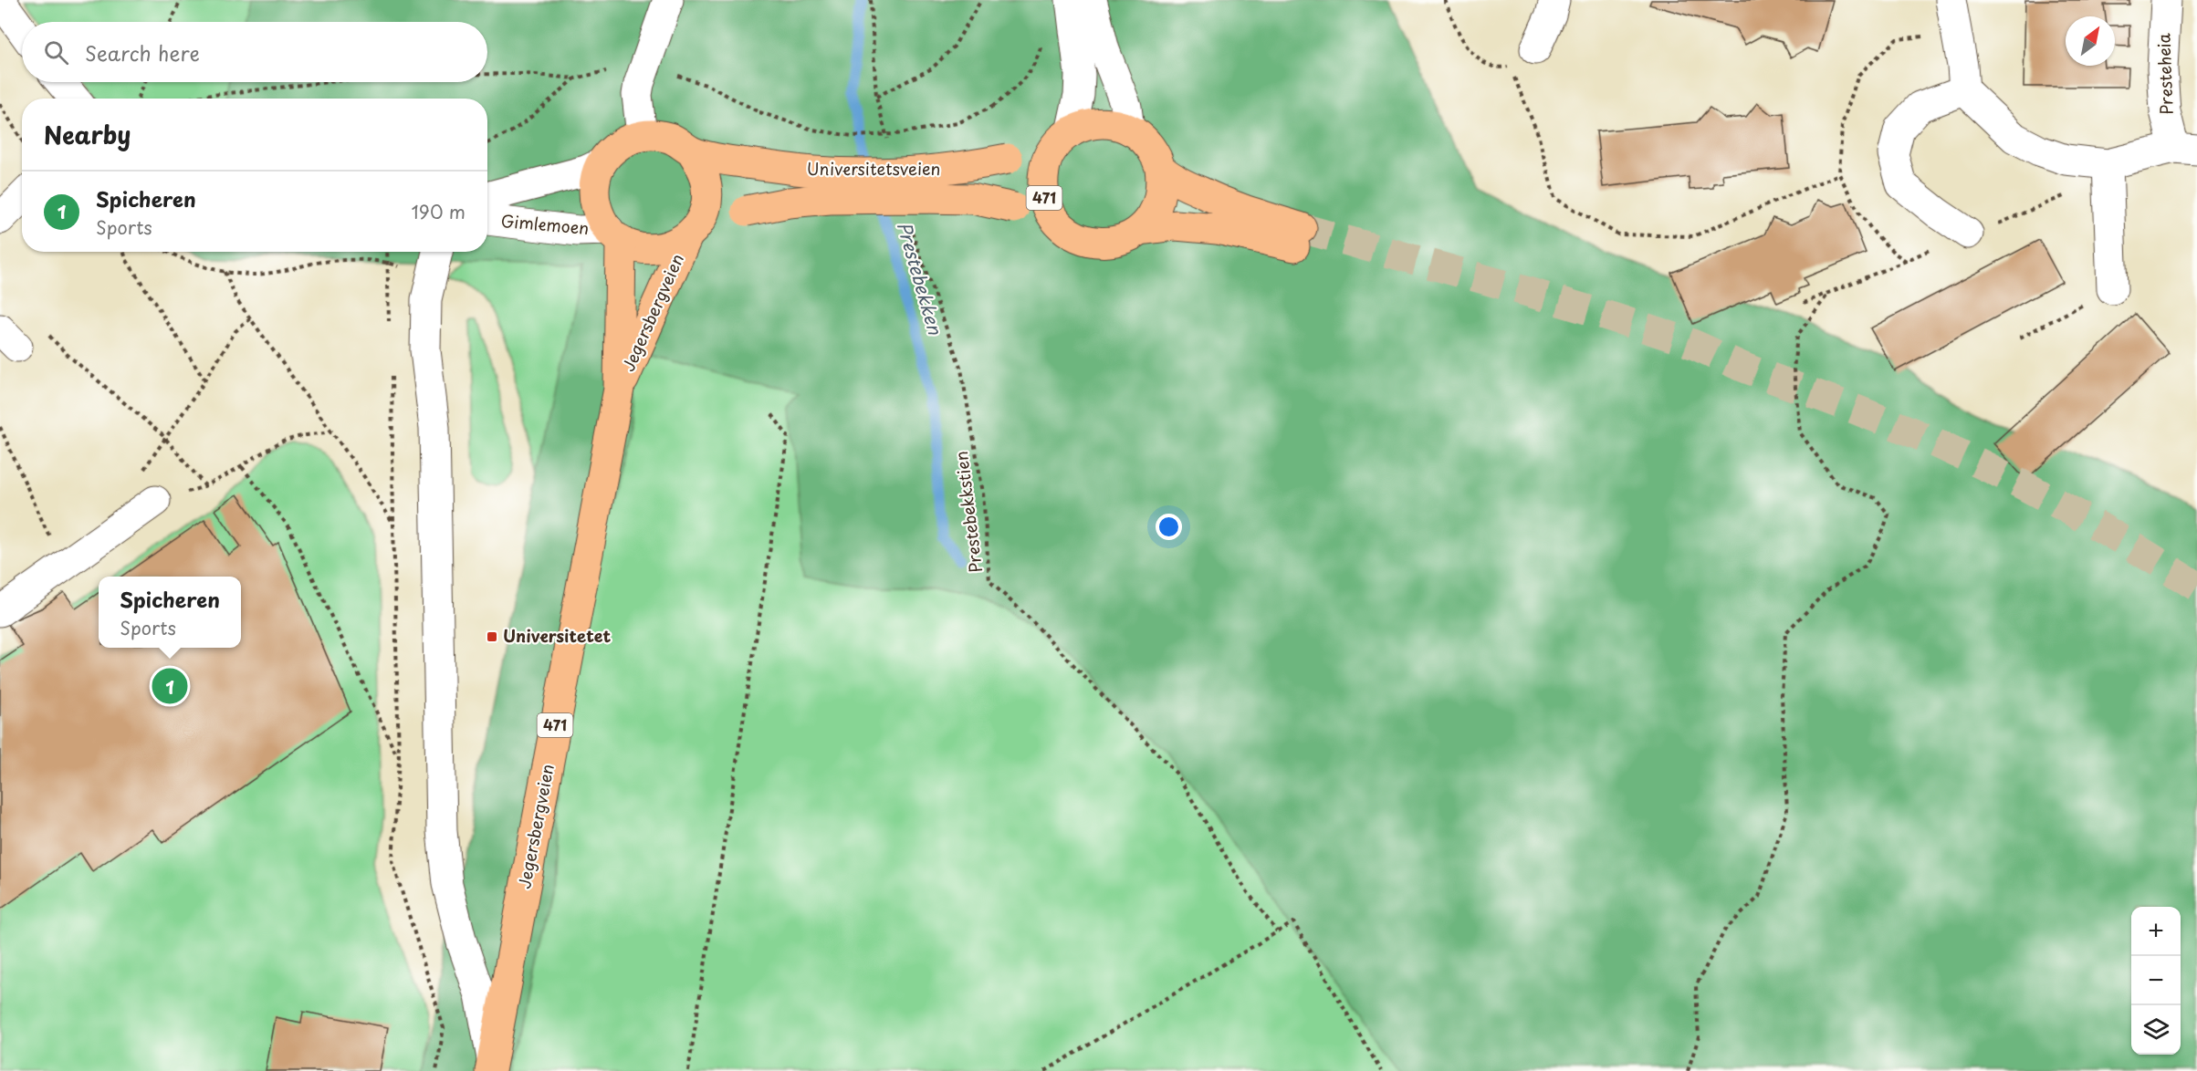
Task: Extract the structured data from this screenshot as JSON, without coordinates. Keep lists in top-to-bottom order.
{
  "streets": {
    "main road": ["Universitetsveien", "471", "Jegersbergveien"],
    "street": ["Presteheia", "Gimlemoen"],
    "path": ["Prestebekkstien"]
  },
  "crossings": [
    ["Universitetsveien", "471"],
    ["Universitetsveien", "Gimlemoen"],
    ["Universitetsveien", "Jegersbergveien"],
    ["471", "Gimlemoen"],
    ["471", "Jegersbergveien"],
    ["Gimlemoen", "Jegersbergveien"]
  ],
  "water": ["Prestebekken"],
  "places": {
    "transit": ["Universitetet"]
  },
  "north": "top right",
  "page": {
    "search": "Search here",
    "heading": "Nearby",
    "list": [
      {
        "mark": "1",
        "name": "Spicheren",
        "note": "Sports",
        "value": "190 m"
      }
    ],
    "popup": ["Spicheren", "Sports"],
    "pins": "1",
    "map_buttons": ["+", "−"]
  }
}
